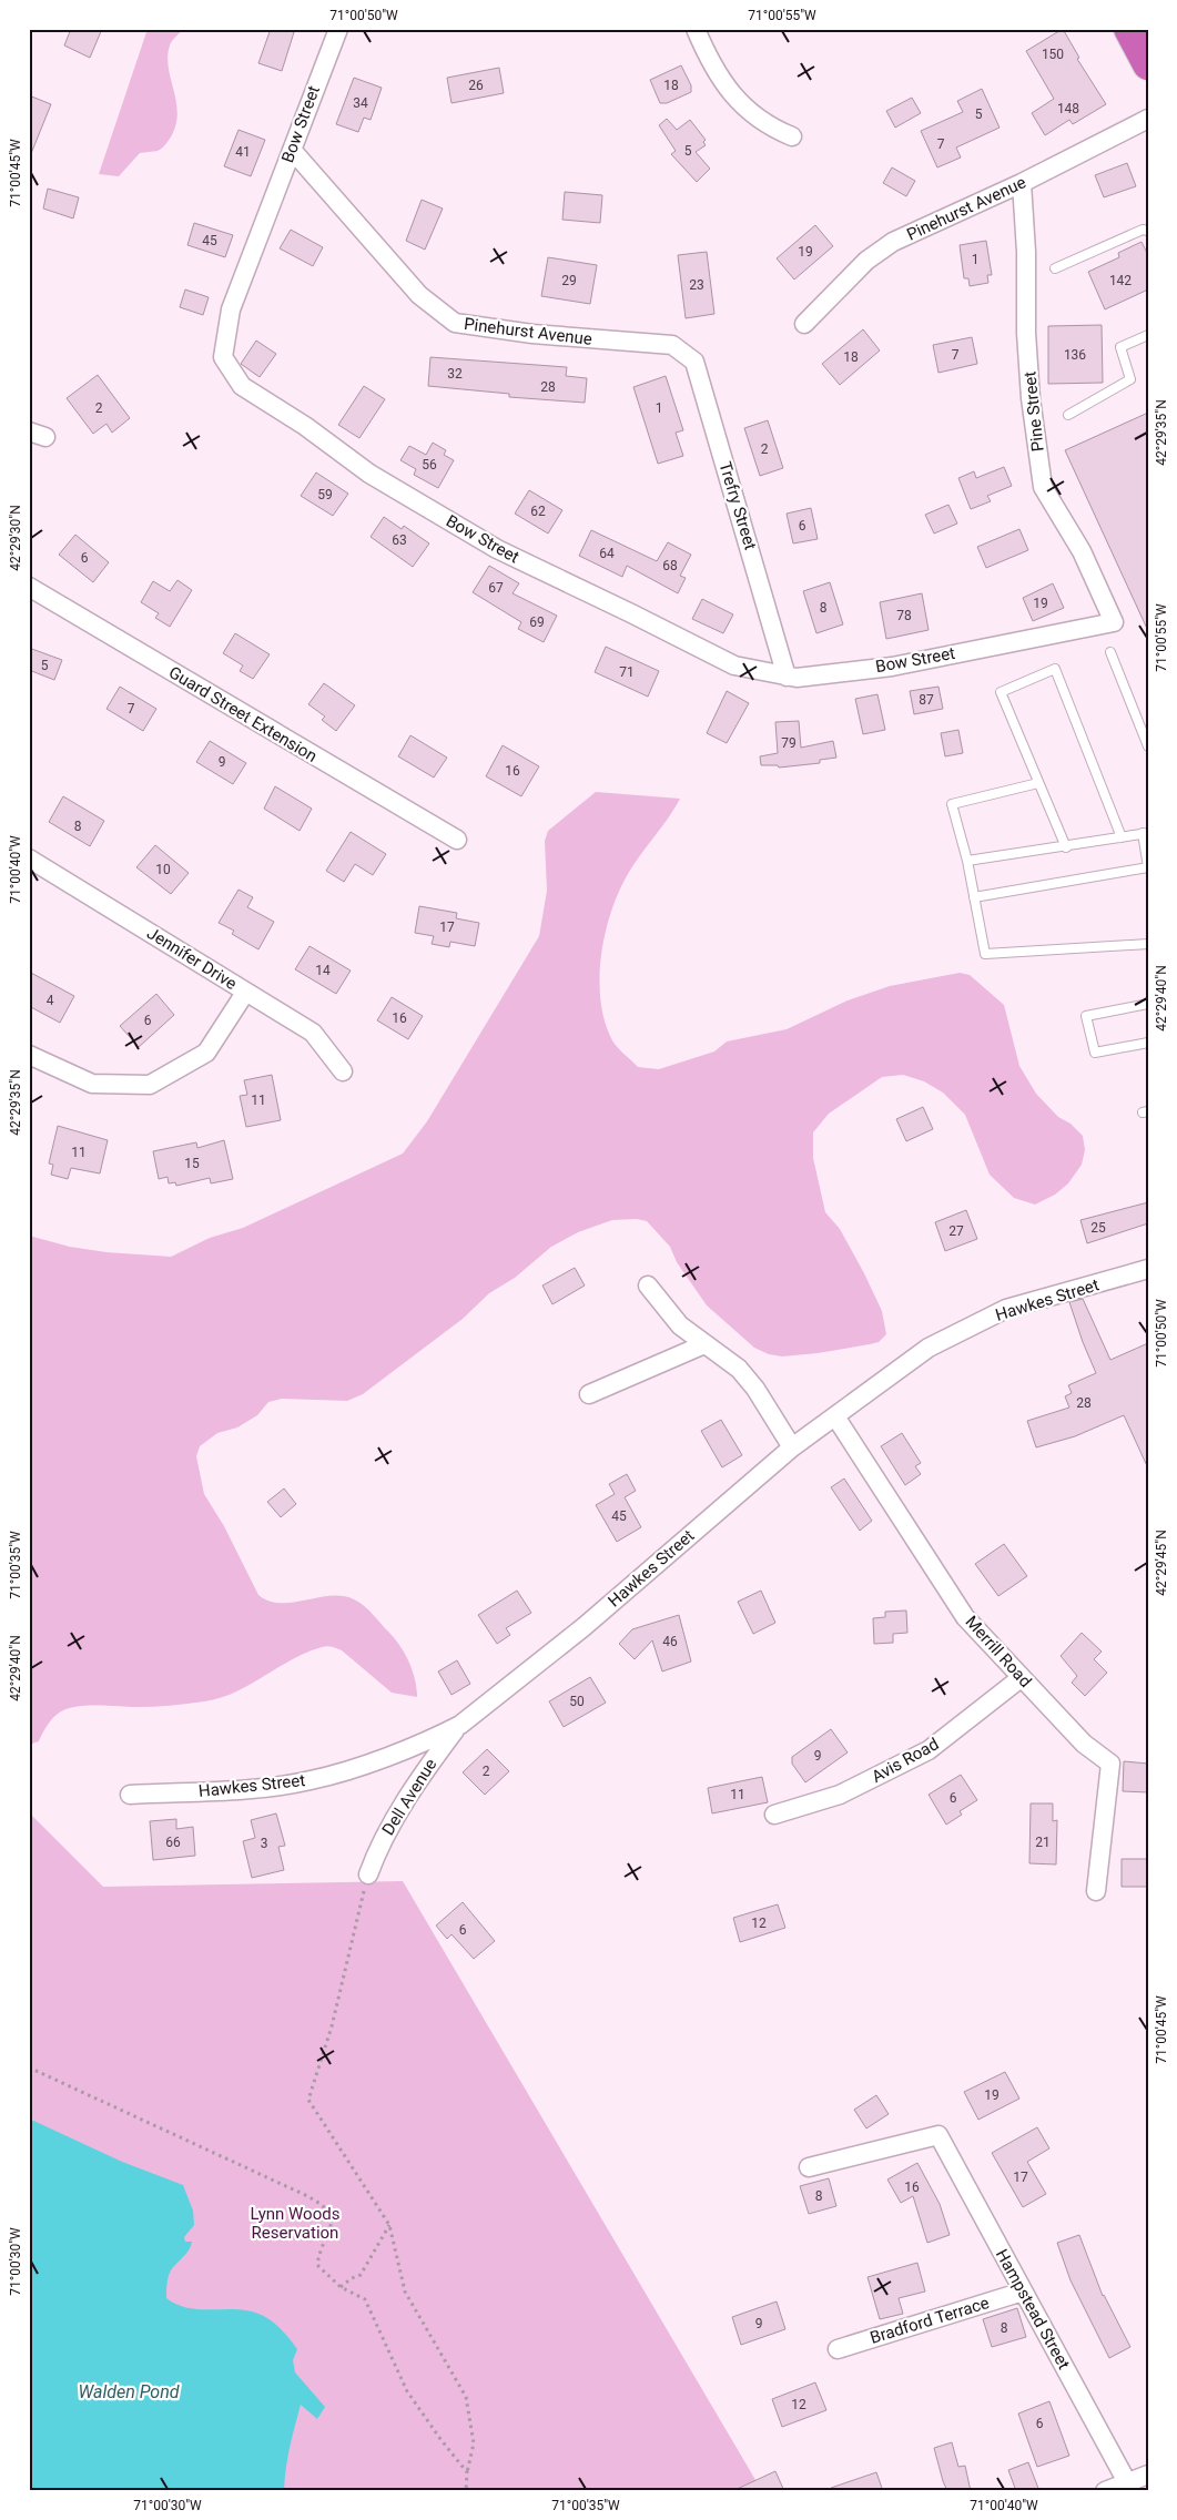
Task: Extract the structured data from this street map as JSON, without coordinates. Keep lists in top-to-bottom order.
{
  "streets": {
    "street": [
      "Bow Street",
      "Pinehurst Avenue",
      "Pine Street",
      "Trefry Street",
      "Guard Street Extension",
      "Jennifer Drive",
      "Hawkes Street",
      "Merrill Road",
      "Avis Road",
      "Dell Avenue",
      "Hampstead Street",
      "Bradford Terrace"
    ]
  },
  "crossings": [
    ["Bow Street", "Pinehurst Avenue"],
    ["Bow Street", "Pine Street"],
    ["Bow Street", "Trefry Street"],
    ["Pinehurst Avenue", "Pine Street"],
    ["Pinehurst Avenue", "Trefry Street"],
    ["Hawkes Street", "Merrill Road"],
    ["Hawkes Street", "Dell Avenue"],
    ["Merrill Road", "Avis Road"],
    ["Hampstead Street", "Bradford Terrace"]
  ],
  "water": ["Walden Pond"],
  "parks": ["Lynn Woods Reservation"],
  "house_numbers": [
    "150",
    "26",
    "18",
    "34",
    "148",
    "5",
    "7",
    "5",
    "41",
    "45",
    "19",
    "1",
    "29",
    "142",
    "23",
    "7",
    "136",
    "18",
    "32",
    "28",
    "2",
    "1",
    "2",
    "56",
    "59",
    "62",
    "6",
    "63",
    "64",
    "6",
    "68",
    "67",
    "19",
    "8",
    "78",
    "69",
    "5",
    "71",
    "87",
    "7",
    "79",
    "9",
    "16",
    "8",
    "10",
    "17",
    "14",
    "4",
    "16",
    "6",
    "11",
    "11",
    "15",
    "25",
    "27",
    "28",
    "45",
    "46",
    "50",
    "9",
    "2",
    "11",
    "6",
    "66",
    "21",
    "3",
    "12",
    "6",
    "19",
    "17",
    "16",
    "8",
    "9",
    "8",
    "12",
    "6"
  ],
  "coordinates": [
    "71°00'50\"W",
    "71°00'55\"W",
    "71°00'45\"W",
    "42°29'35\"N",
    "42°29'30\"N",
    "71°00'40\"W",
    "42°29'40\"N",
    "42°29'45\"N",
    "71°00'35\"W",
    "71°00'30\"W"
  ]
}
